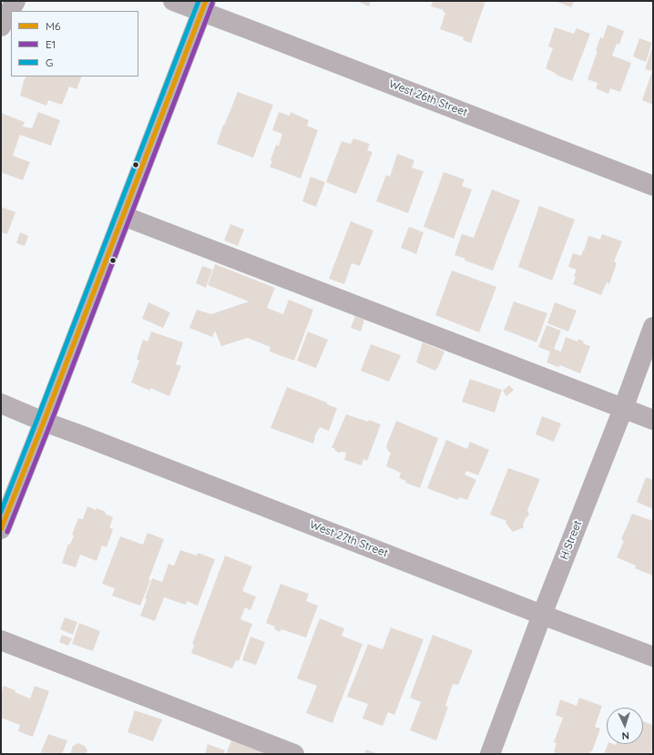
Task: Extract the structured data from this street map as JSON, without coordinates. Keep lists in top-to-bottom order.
{
  "streets": {
    "street": ["West 26th Street", "West 27th Street", "H Street"]
  },
  "crossings": [
    ["West 27th Street", "H Street"]
  ],
  "lines": ["transit line M6", "transit line G", "transit line E1"],
  "legend": ["M6", "E1", "G"],
  "north": "bottom"
}
